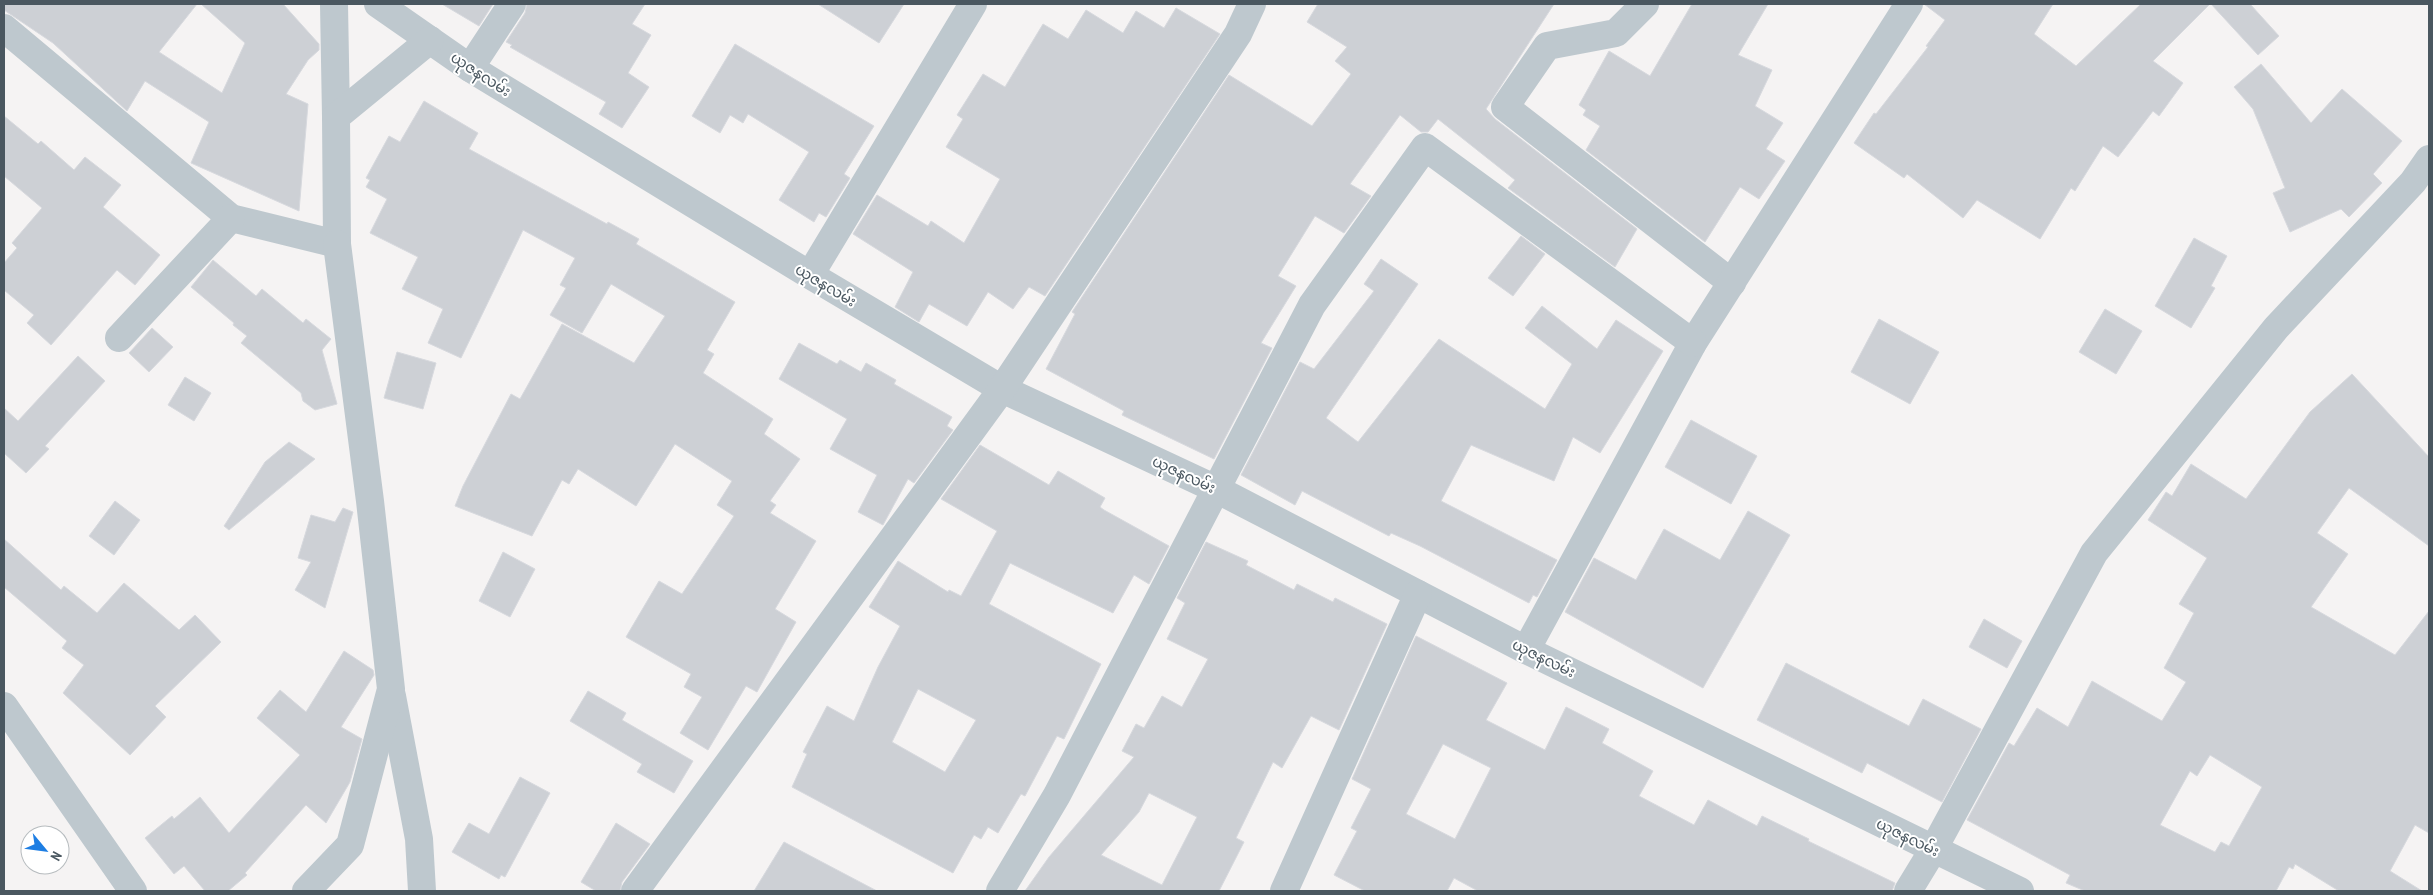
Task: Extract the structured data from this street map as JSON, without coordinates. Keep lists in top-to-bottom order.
{
  "streets": {
    "street": ["ယုဇနလမ်း"]
  },
  "north": "bottom right"
}
